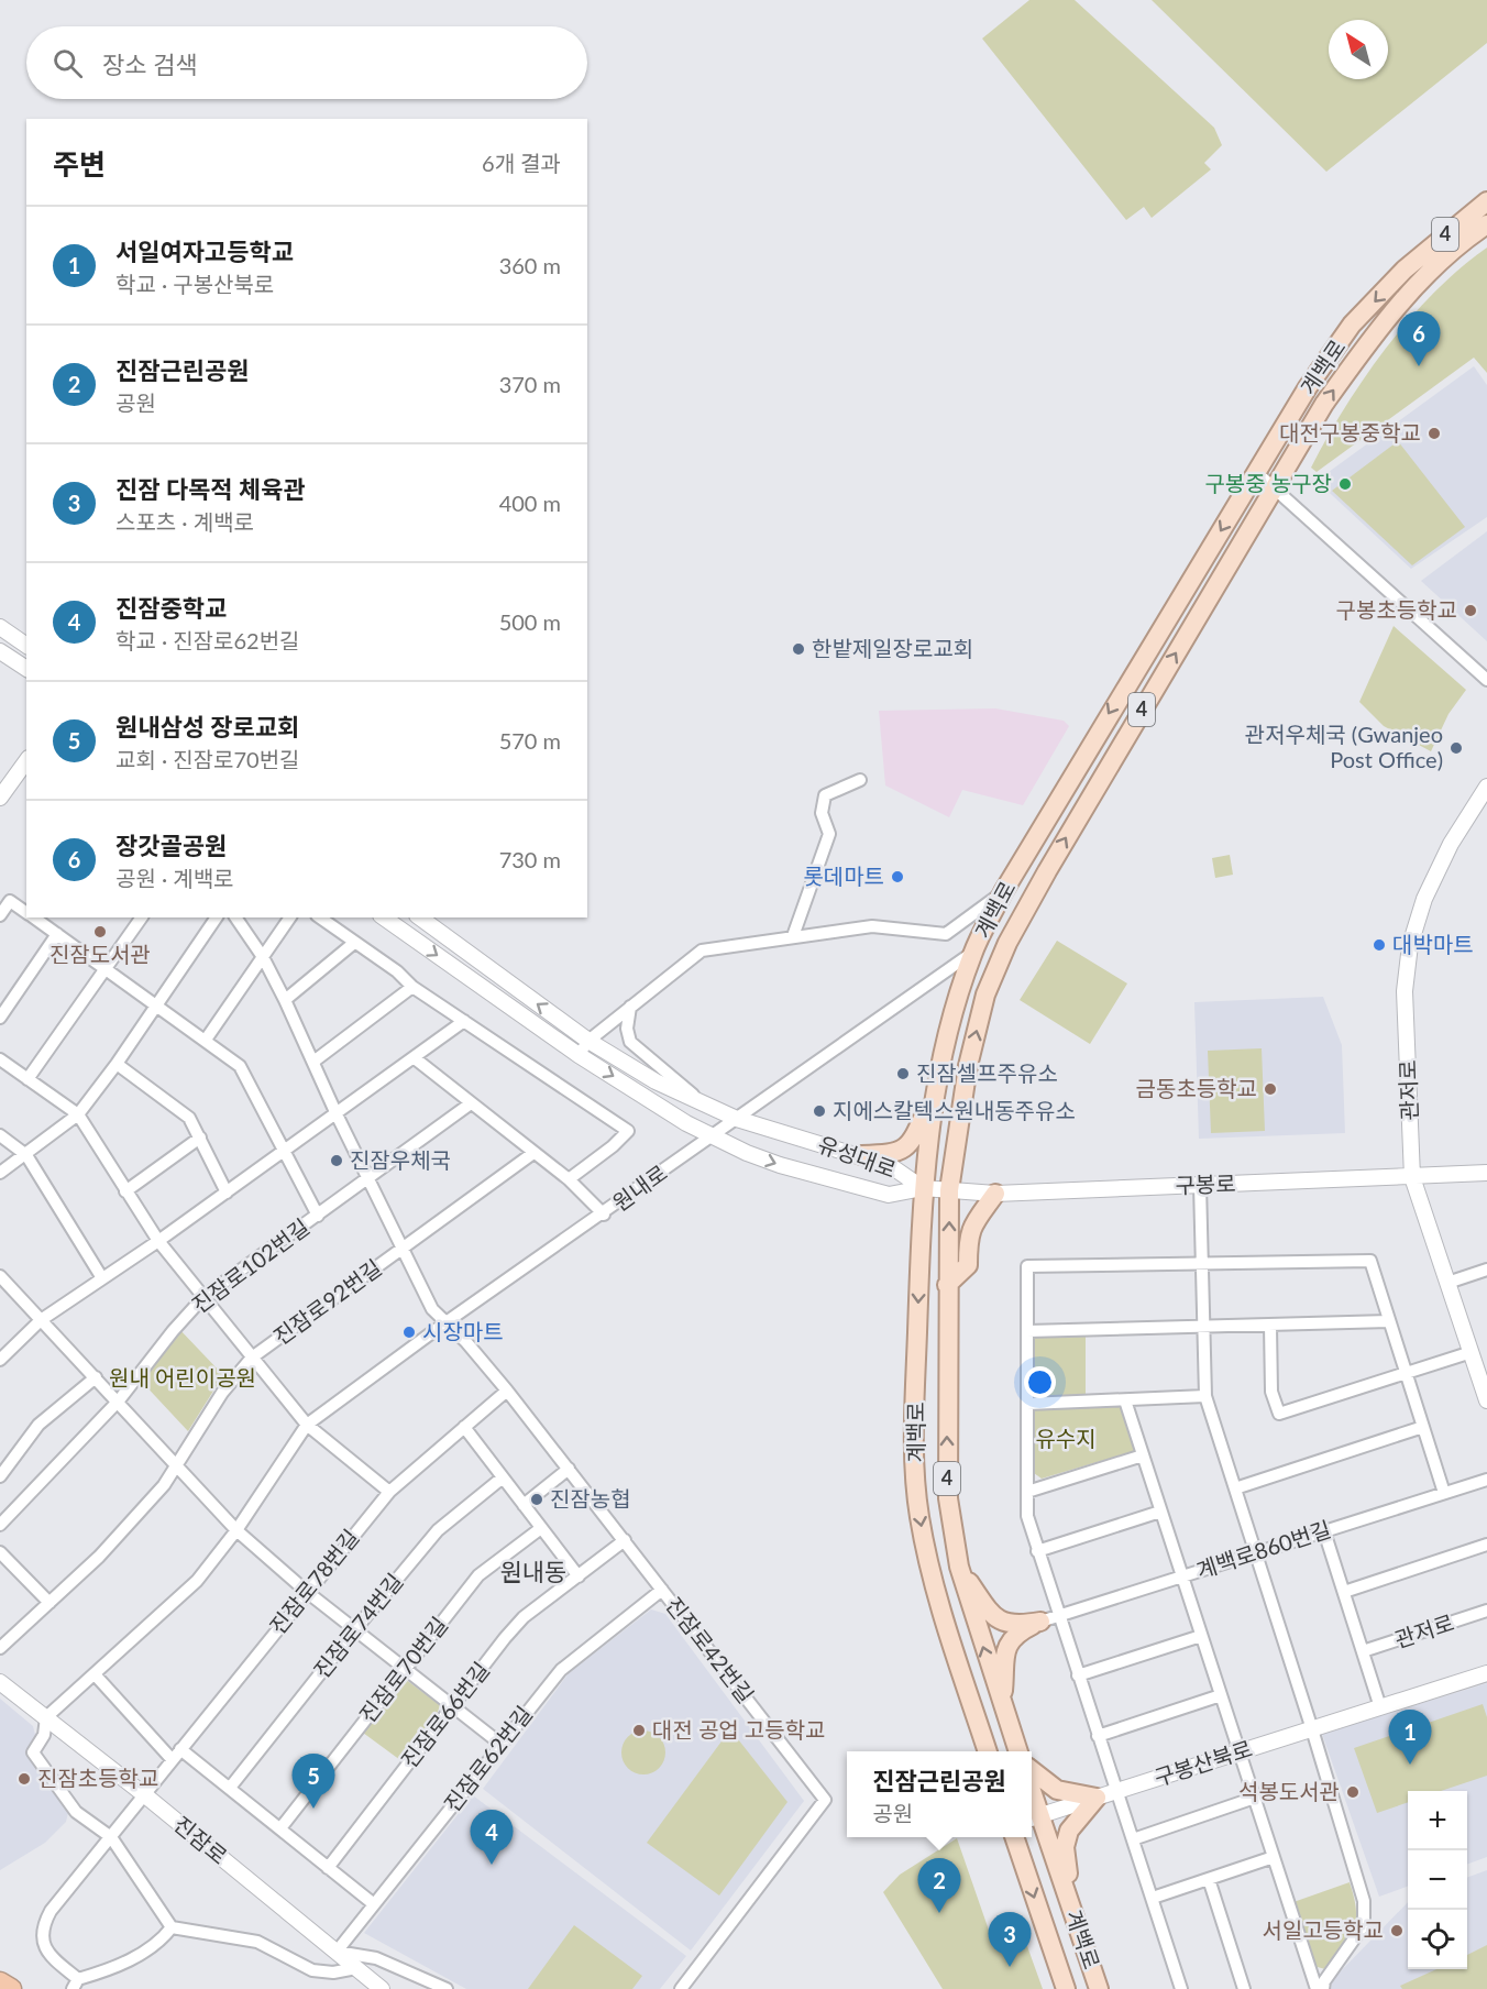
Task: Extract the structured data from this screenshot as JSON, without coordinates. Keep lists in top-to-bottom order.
{
  "streets": {
    "main road": ["4", "계백로"],
    "street": [
      "관저로",
      "유성대로",
      "구봉로",
      "원내로",
      "진잠로102번길",
      "진잠로92번길",
      "계백로860번길",
      "진잠로78번길",
      "진잠로74번길",
      "진잠로42번길",
      "진잠로70번길",
      "진잠로66번길",
      "진잠로62번길",
      "구봉산북로",
      "진잠로"
    ]
  },
  "crossings": [
    ["계백로", "유성대로"],
    ["계백로", "구봉로"],
    ["계백로", "원내로"],
    ["계백로", "구봉산북로"],
    ["관저로", "구봉로"],
    ["유성대로", "구봉로"],
    ["유성대로", "원내로"],
    ["원내로", "진잠로42번길"],
    ["원내로", "진잠로"],
    ["진잠로102번길", "진잠로42번길"],
    ["진잠로92번길", "진잠로42번길"],
    ["진잠로78번길", "진잠로42번길"],
    ["진잠로78번길", "진잠로"],
    ["진잠로42번길", "진잠로66번길"],
    ["진잠로42번길", "진잠로62번길"],
    ["진잠로62번길", "진잠로"]
  ],
  "districts": ["원내동"],
  "parks": ["원내 어린이공원", "유수지"],
  "places": [
    "대전구봉중학교",
    "구봉중 농구장",
    "구봉초등학교",
    "한밭제일장로교회",
    "관저우체국 (Gwanjeo Post Office)",
    "롯데마트",
    "진잠도서관",
    "대박마트",
    "진잠셀프주유소",
    "금동초등학교",
    "지에스칼텍스원내동주유소",
    "진잠우체국",
    "시장마트",
    "진잠농협",
    "대전 공업 고등학교",
    "진잠초등학교",
    "석봉도서관",
    "서일고등학교"
  ],
  "north": "top left",
  "page": {
    "search": "장소 검색",
    "heading": ["주변", "6개 결과"],
    "list": [
      {
        "mark": "1",
        "name": "서일여자고등학교",
        "note": "학교 · 구봉산북로",
        "value": "360 m"
      },
      {
        "mark": "2",
        "name": "진잠근린공원",
        "note": "공원",
        "value": "370 m"
      },
      {
        "mark": "3",
        "name": "진잠 다목적 체육관",
        "note": "스포츠 · 계백로",
        "value": "400 m"
      },
      {
        "mark": "4",
        "name": "진잠중학교",
        "note": "학교 · 진잠로62번길",
        "value": "500 m"
      },
      {
        "mark": "5",
        "name": "원내삼성 장로교회",
        "note": "교회 · 진잠로70번길",
        "value": "570 m"
      },
      {
        "mark": "6",
        "name": "장갓골공원",
        "note": "공원 · 계백로",
        "value": "730 m"
      }
    ],
    "pins": [
      "6",
      "1",
      "5",
      "4",
      "2",
      "3"
    ],
    "popup": ["진잠근린공원", "공원"],
    "map_buttons": ["+", "−"]
  }
}
